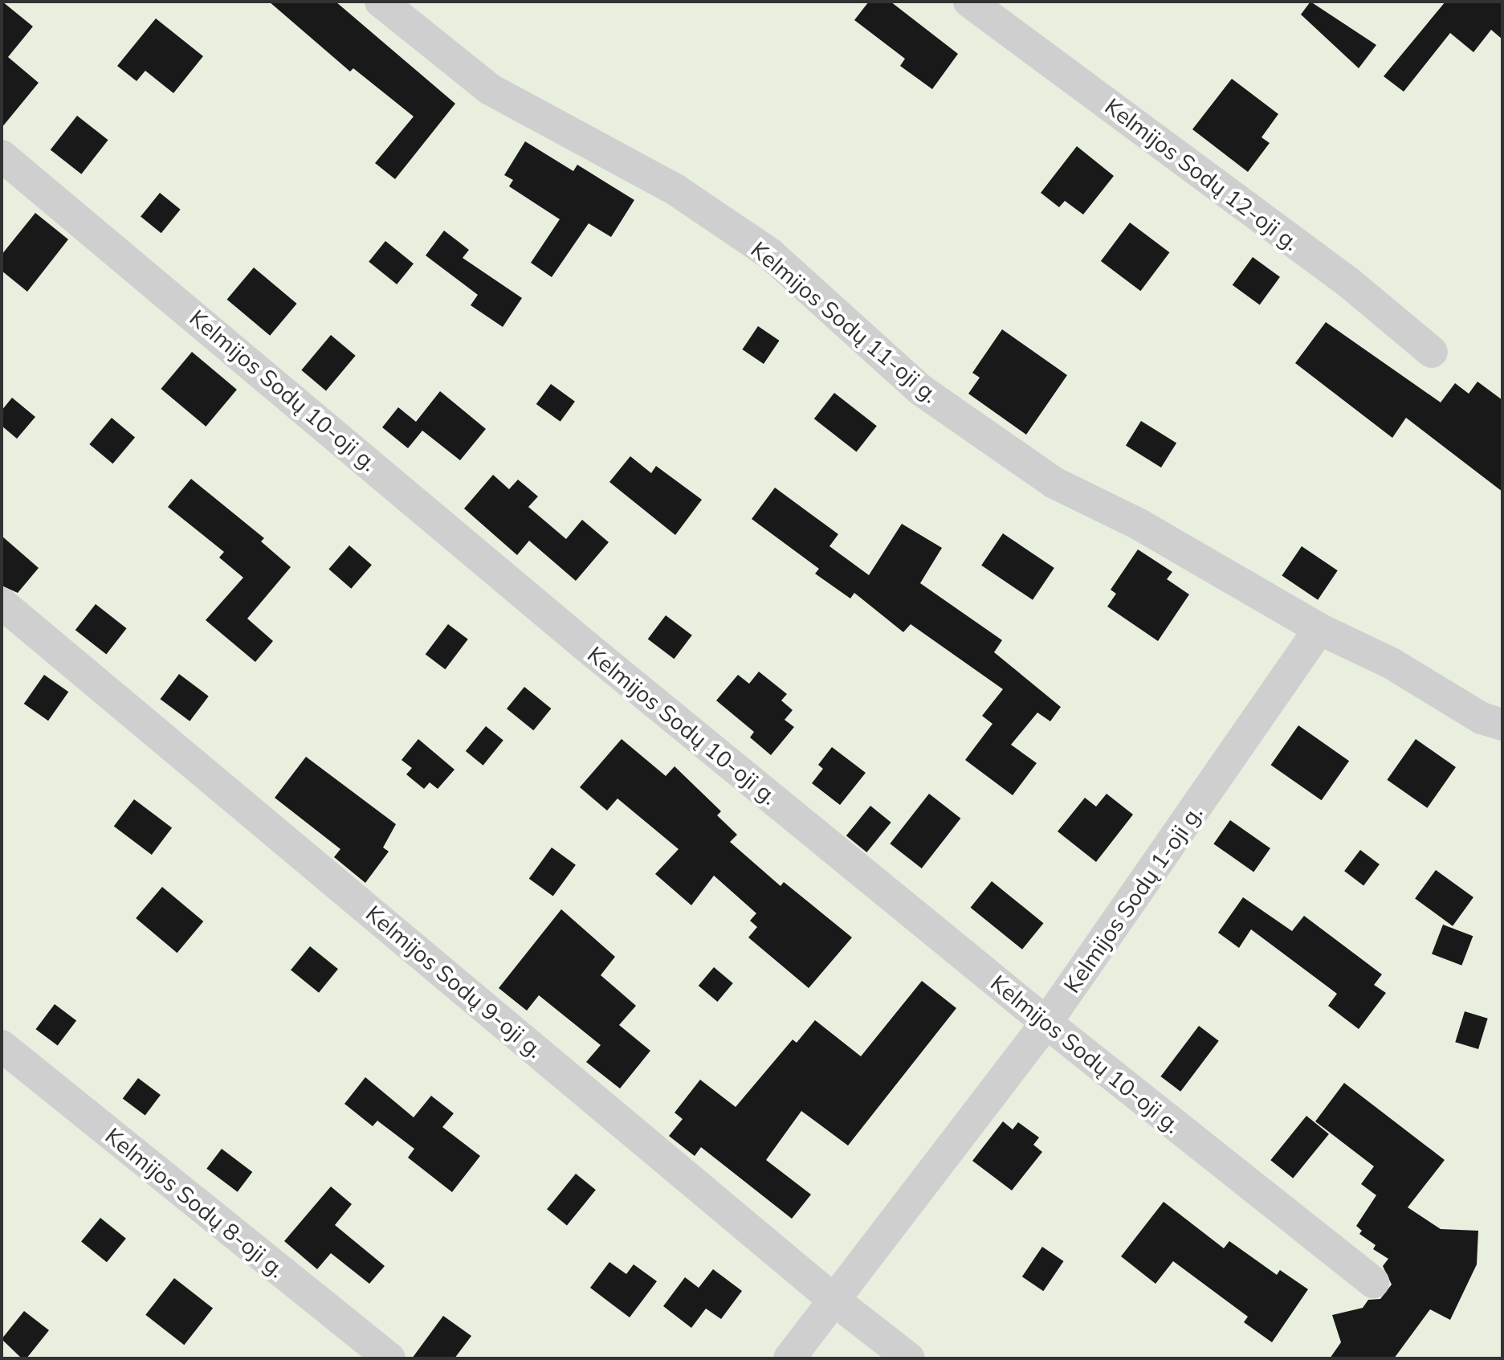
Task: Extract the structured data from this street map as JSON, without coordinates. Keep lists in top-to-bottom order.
{
  "streets": {
    "street": [
      "Kelmijos Sodų 12-oji g.",
      "Kelmijos Sodų 11-oji g.",
      "Kelmijos Sodų 10-oji g.",
      "Kelmijos Sodų 1-oji g.",
      "Kelmijos Sodų 9-oji g.",
      "Kelmijos Sodų 8-oji g."
    ]
  },
  "crossings": [
    ["Kelmijos Sodų 11-oji g.", "Kelmijos Sodų 1-oji g."],
    ["Kelmijos Sodų 10-oji g.", "Kelmijos Sodų 1-oji g."],
    ["Kelmijos Sodų 1-oji g.", "Kelmijos Sodų 9-oji g."]
  ]
}
